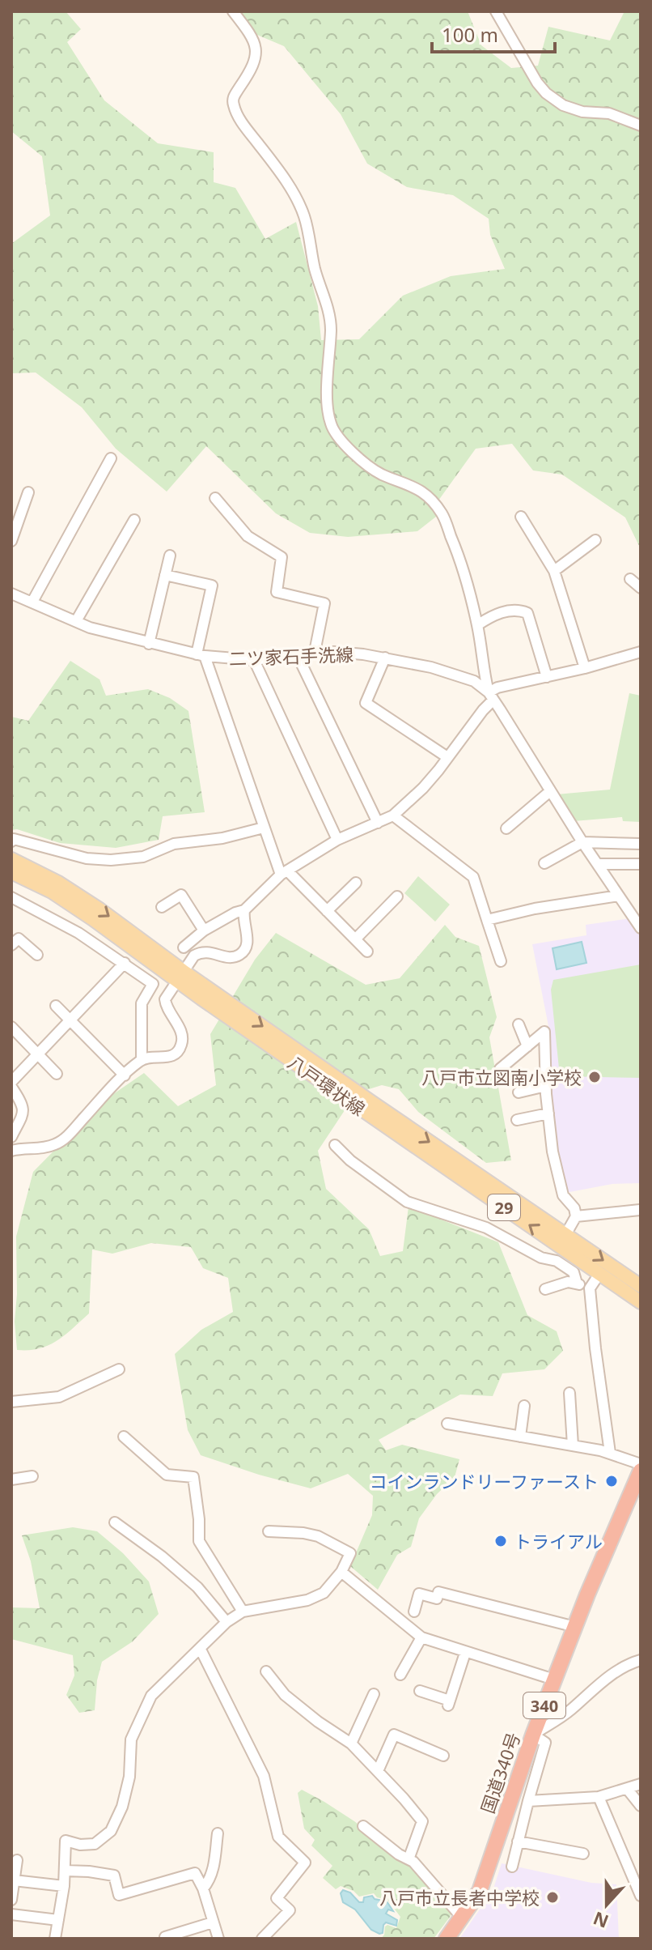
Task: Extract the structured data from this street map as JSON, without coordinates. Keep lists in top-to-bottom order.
{
  "streets": {
    "highway": ["340", "国道340号"],
    "main road": ["八戸環状線", "29"],
    "street": ["二ツ家石手洗線"]
  },
  "places": [
    "八戸市立図南小学校",
    "コインランドリーファースト",
    "トライアル",
    "八戸市立長者中学校"
  ],
  "scale_bar": "100 m",
  "north": "bottom"
}
